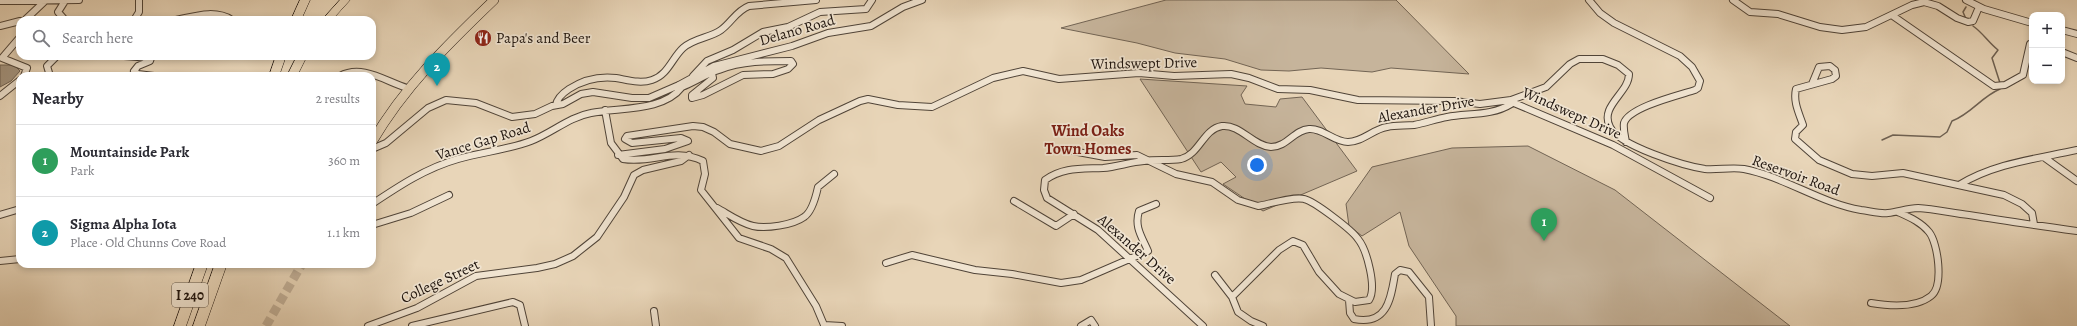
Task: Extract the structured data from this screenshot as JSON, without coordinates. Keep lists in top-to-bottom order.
{
  "streets": {
    "highway": ["I 240"],
    "street": [
      "Delano Road",
      "Windswept Drive",
      "Alexander Drive",
      "Vance Gap Road",
      "Reservoir Road",
      "College Street"
    ]
  },
  "crossings": [
    ["Delano Road", "Vance Gap Road"],
    ["Windswept Drive", "Alexander Drive"],
    ["Windswept Drive", "Reservoir Road"],
    ["Alexander Drive", "Reservoir Road"]
  ],
  "districts": ["Wind Oaks Town Homes"],
  "places": {
    "restaurant": ["Papa's and Beer"]
  },
  "page": {
    "map_buttons": ["+", "−"],
    "search": "Search here",
    "pins": ["2", "1"],
    "heading": ["Nearby", "2 results"],
    "list": [
      {
        "mark": "1",
        "name": "Mountainside Park",
        "note": "Park",
        "value": "360 m"
      },
      {
        "mark": "2",
        "name": "Sigma Alpha Iota",
        "note": "Place · Old Chunns Cove Road",
        "value": "1.1 km"
      }
    ]
  }
}
